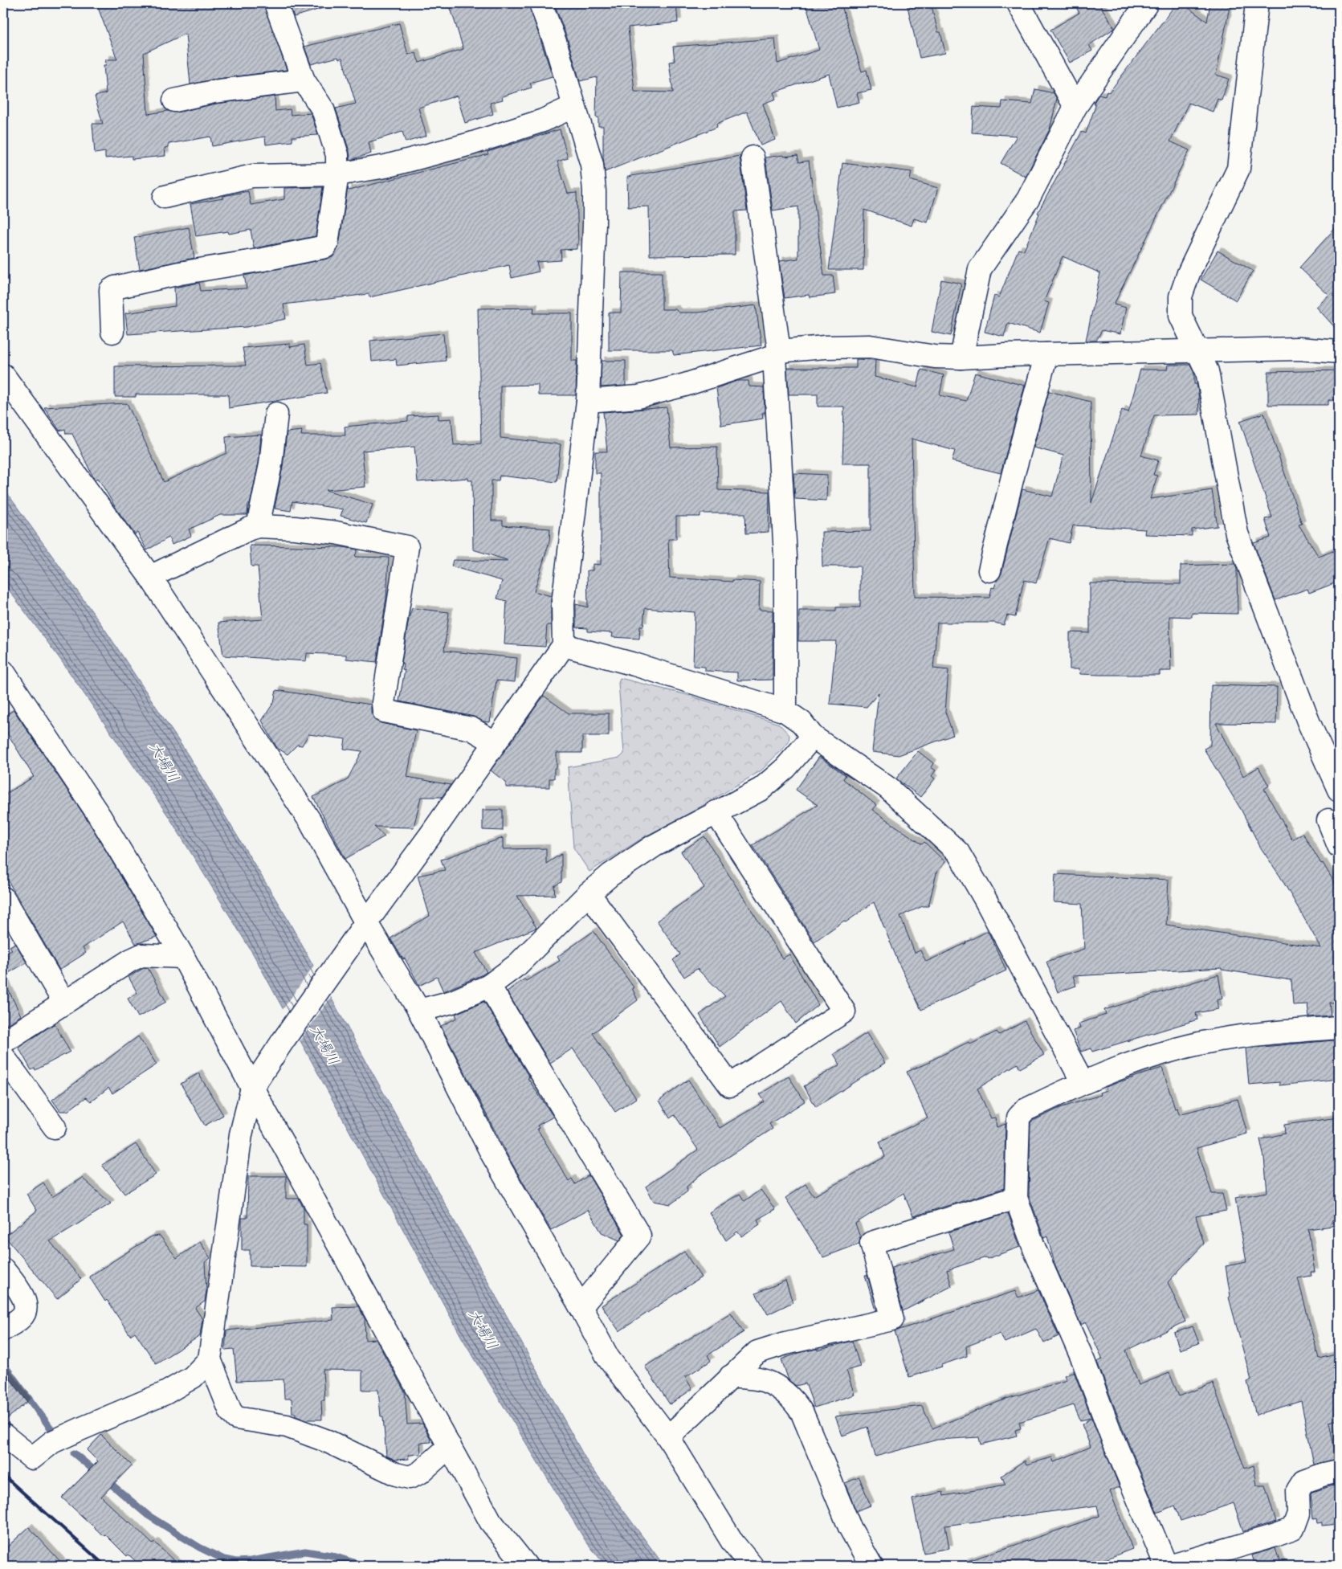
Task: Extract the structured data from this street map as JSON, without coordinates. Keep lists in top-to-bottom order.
{
  "water": ["大場川"]
}
